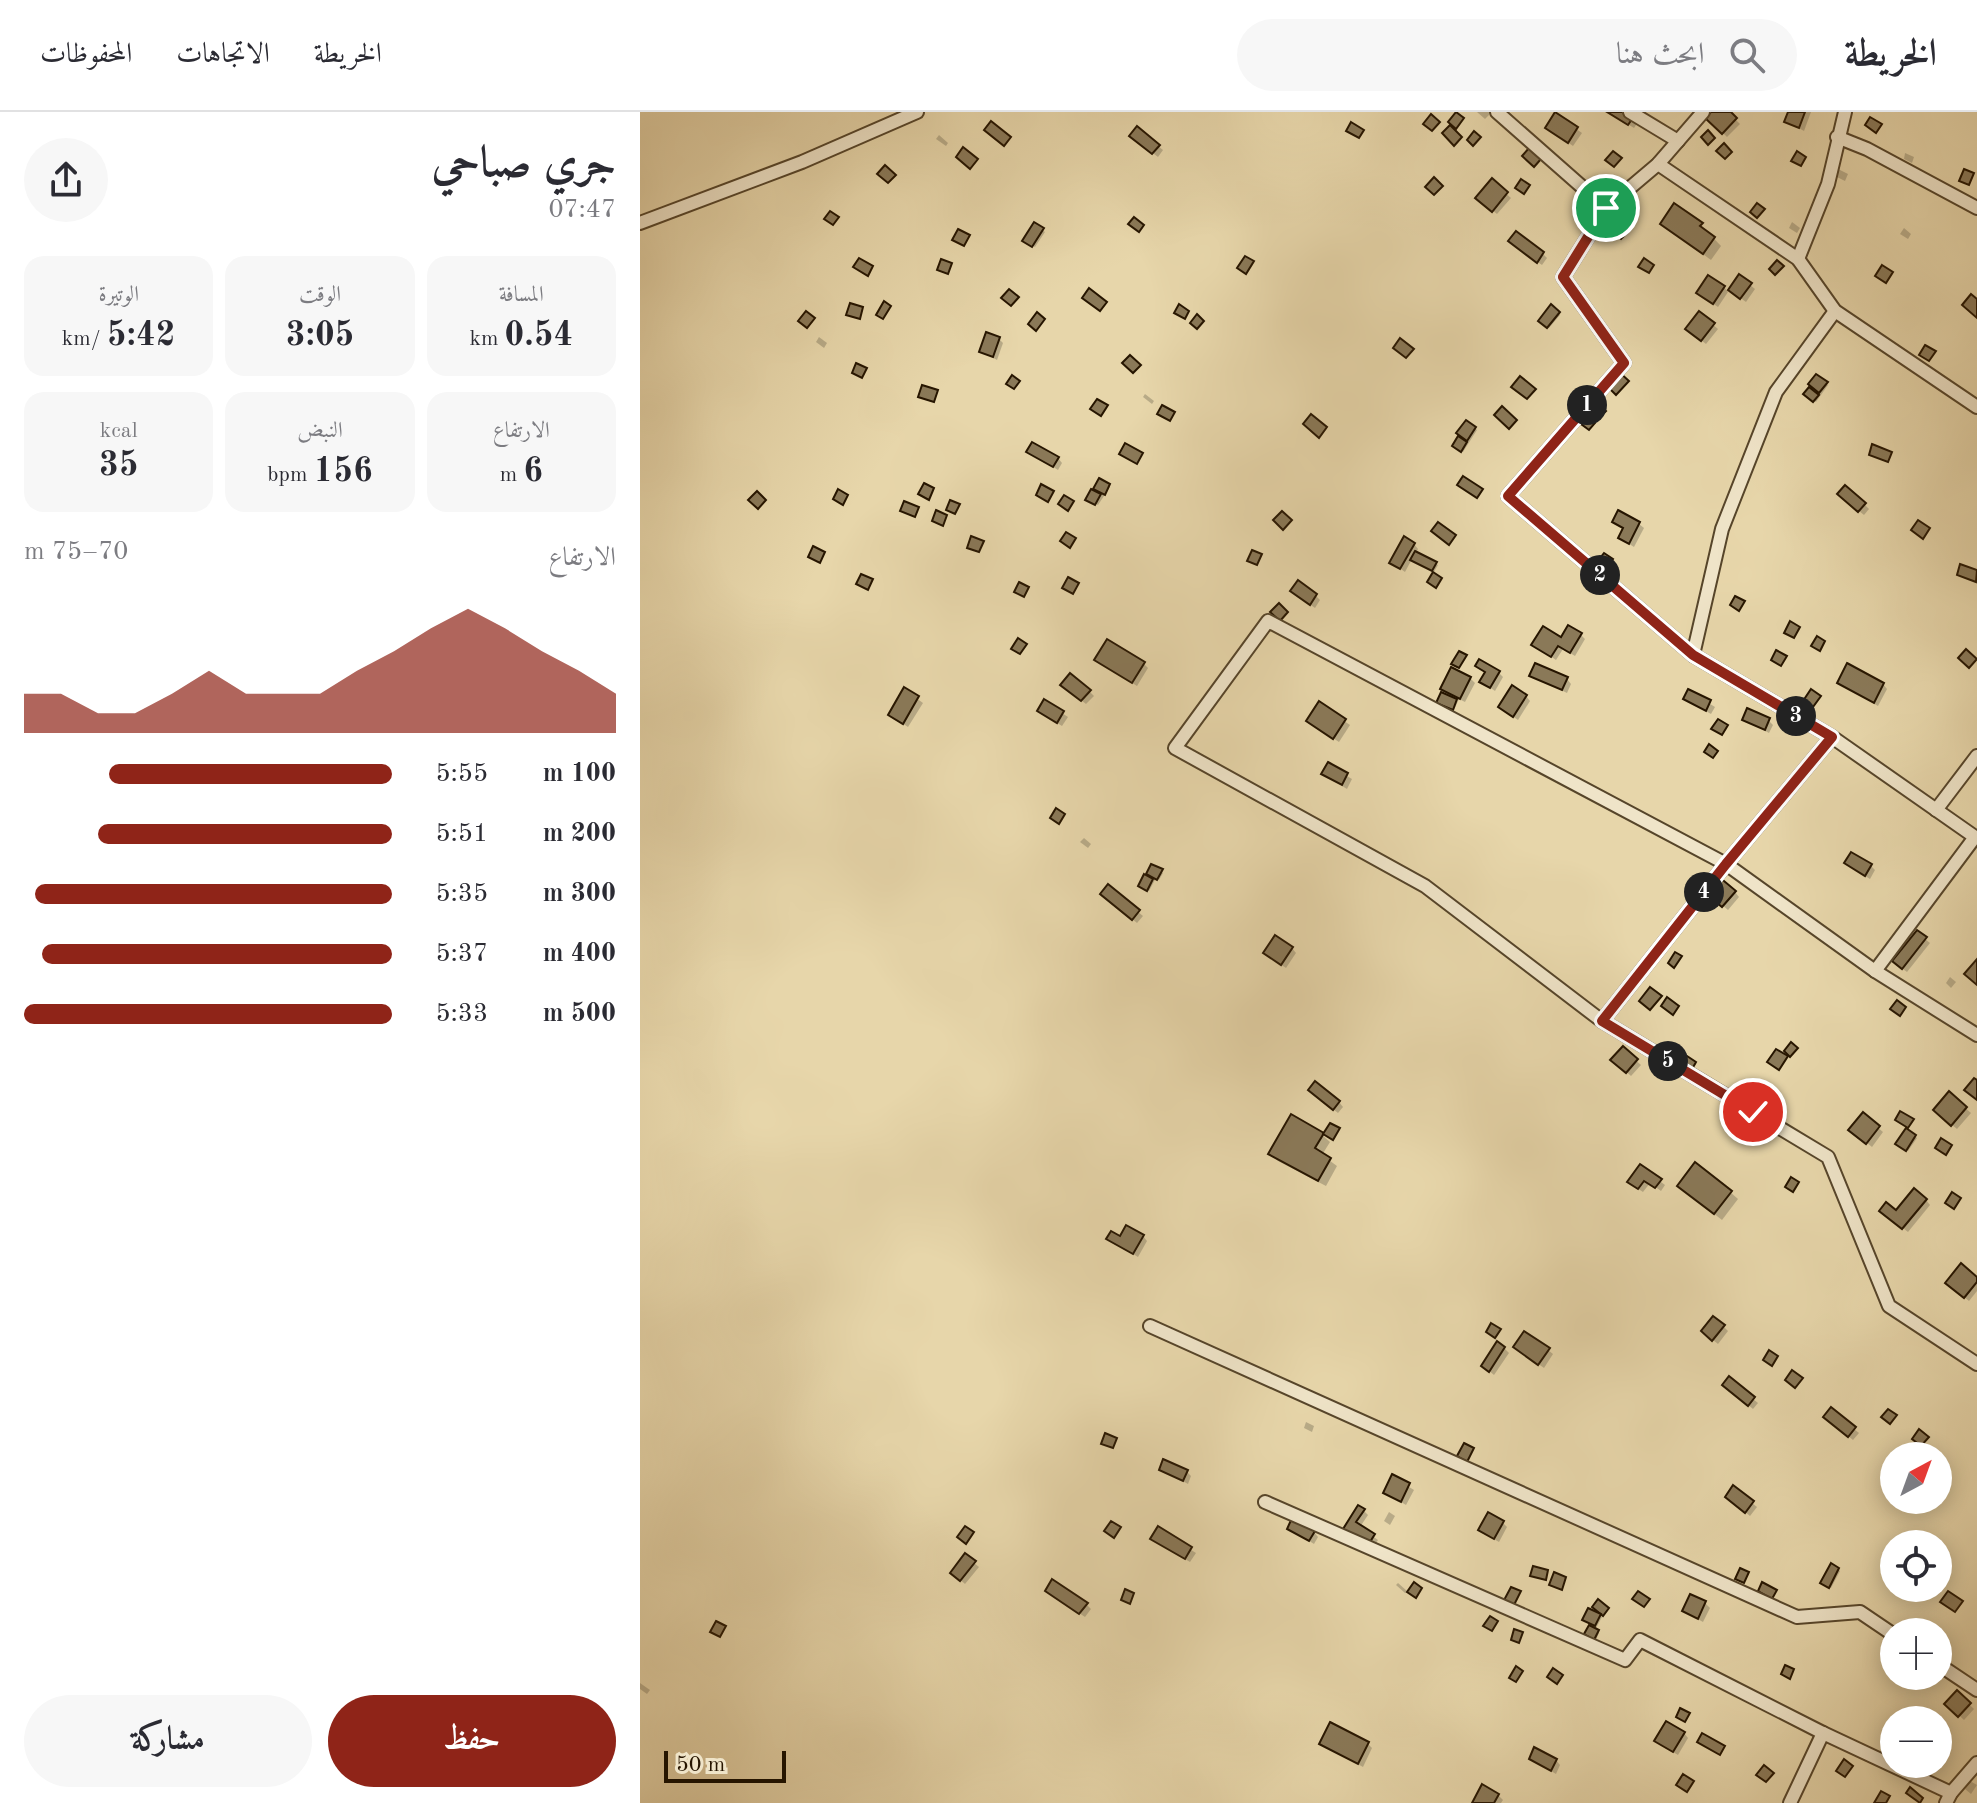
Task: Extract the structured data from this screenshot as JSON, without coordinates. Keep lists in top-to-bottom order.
{
  "scale_bar": "50 m",
  "north": "top right",
  "page": {
    "header": "الخريطة",
    "search": "ابحث هنا",
    "nav": ["الخريطة", "الاتجاهات", "المحفوظات"],
    "heading": ["جري صباحي", "07:47"],
    "stats": [
      ["المسافة", "0.54 km"],
      ["الوقت", "3:05"],
      ["الوتيرة", "5:42 /km"],
      ["الارتفاع", "6 m"],
      ["النبض", "156 bpm"],
      ["kcal", "35"]
    ],
    "pins": [
      "1",
      "2",
      "3",
      "4",
      "5"
    ],
    "chart": ["الارتفاع", "70–75 m"],
    "list": [
      {
        "name": "100 m",
        "note": "5:55"
      },
      {
        "name": "200 m",
        "note": "5:51"
      },
      {
        "name": "300 m",
        "note": "5:35"
      },
      {
        "name": "400 m",
        "note": "5:37"
      },
      {
        "name": "500 m",
        "note": "5:33"
      }
    ],
    "map_buttons": ["+", "−"],
    "buttons": ["حفظ", "مشاركة"],
    "scale": "50 m"
  }
}
